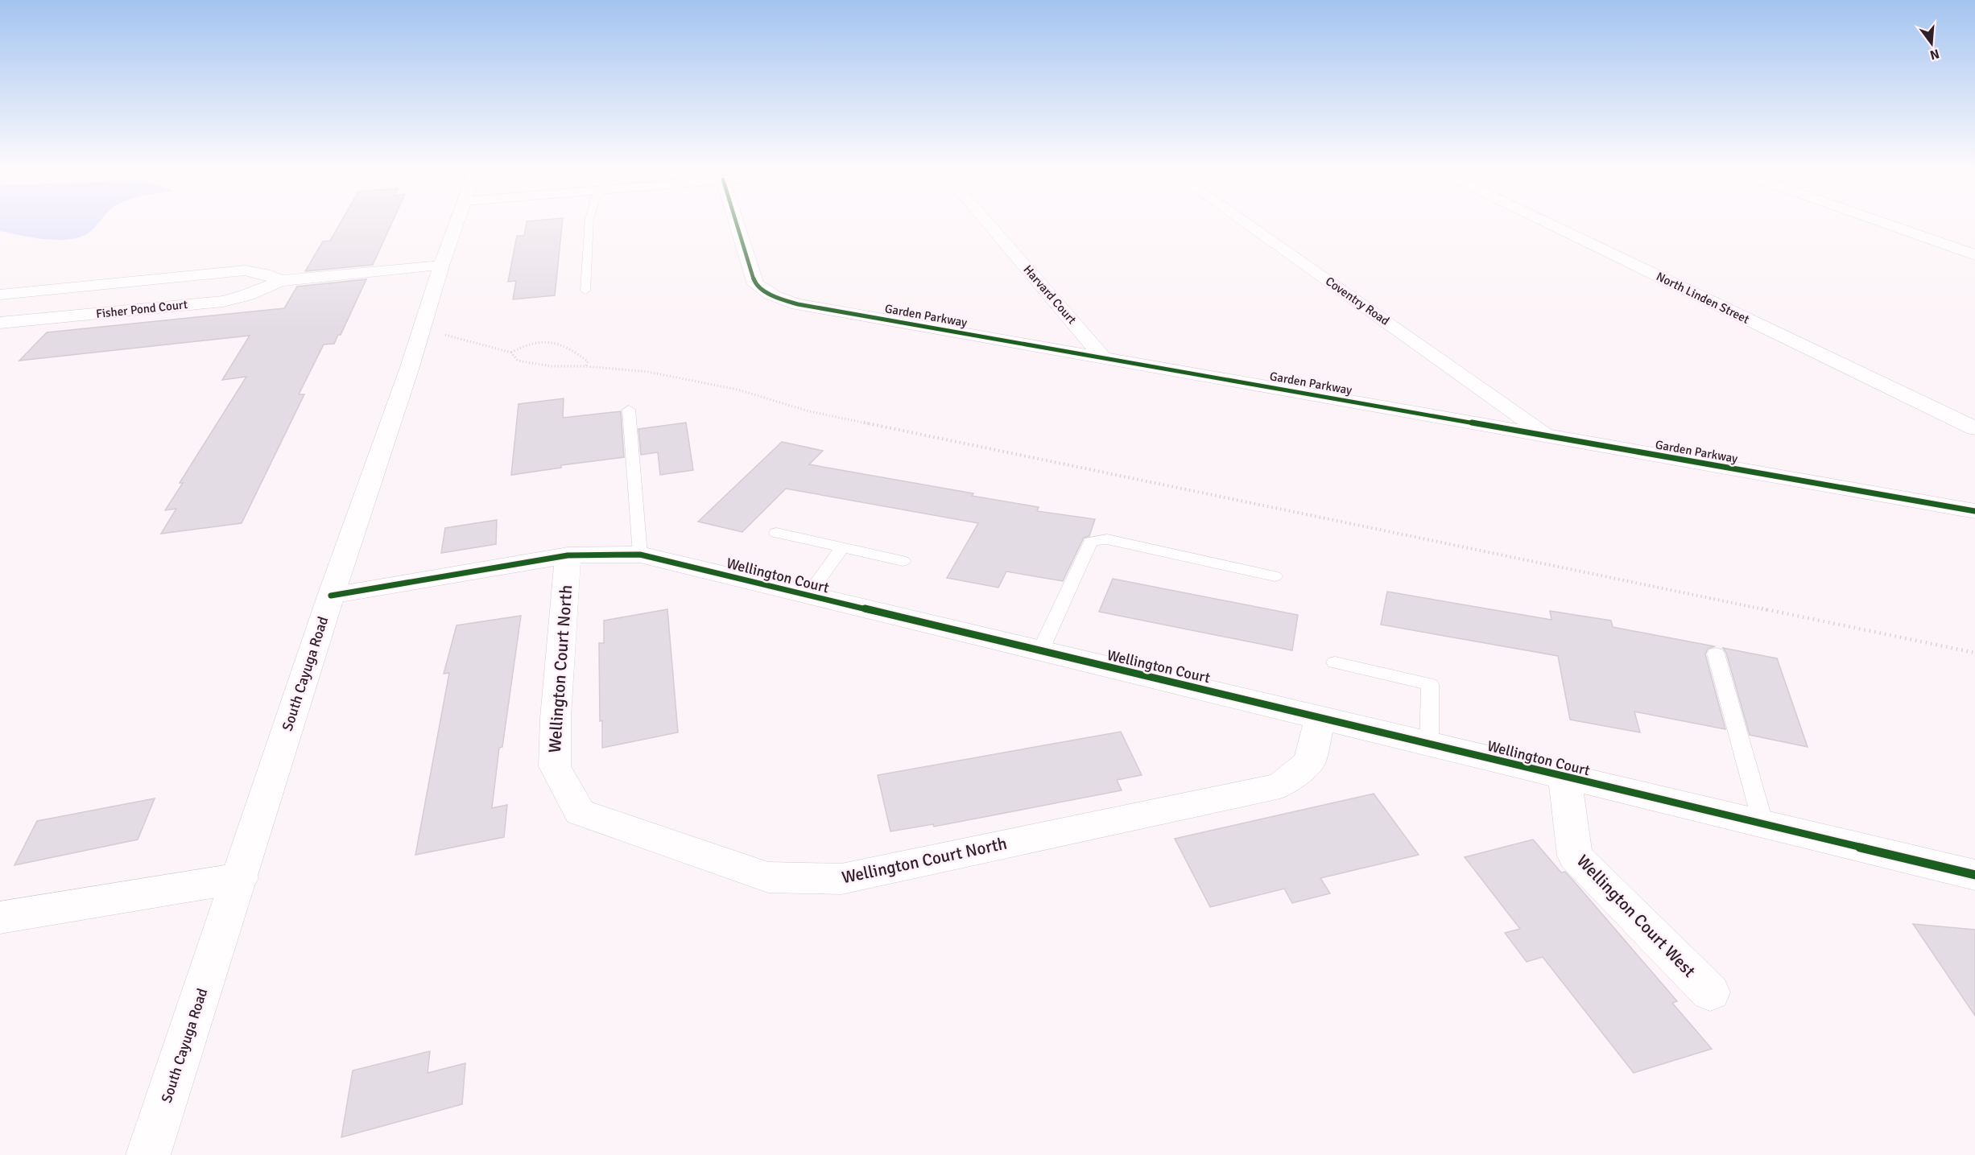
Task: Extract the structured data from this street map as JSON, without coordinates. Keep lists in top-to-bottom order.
{
  "streets": {
    "street": [
      "Harvard Court",
      "North Linden Street",
      "Coventry Road",
      "Fisher Pond Court",
      "Garden Parkway",
      "Wellington Court",
      "Wellington Court North",
      "South Cayuga Road",
      "Wellington Court West"
    ]
  },
  "crossings": [
    ["Harvard Court", "Garden Parkway"],
    ["Coventry Road", "Garden Parkway"],
    ["Fisher Pond Court", "South Cayuga Road"],
    ["Wellington Court", "Wellington Court North"],
    ["Wellington Court", "South Cayuga Road"],
    ["Wellington Court", "Wellington Court West"]
  ],
  "north": "bottom"
}
